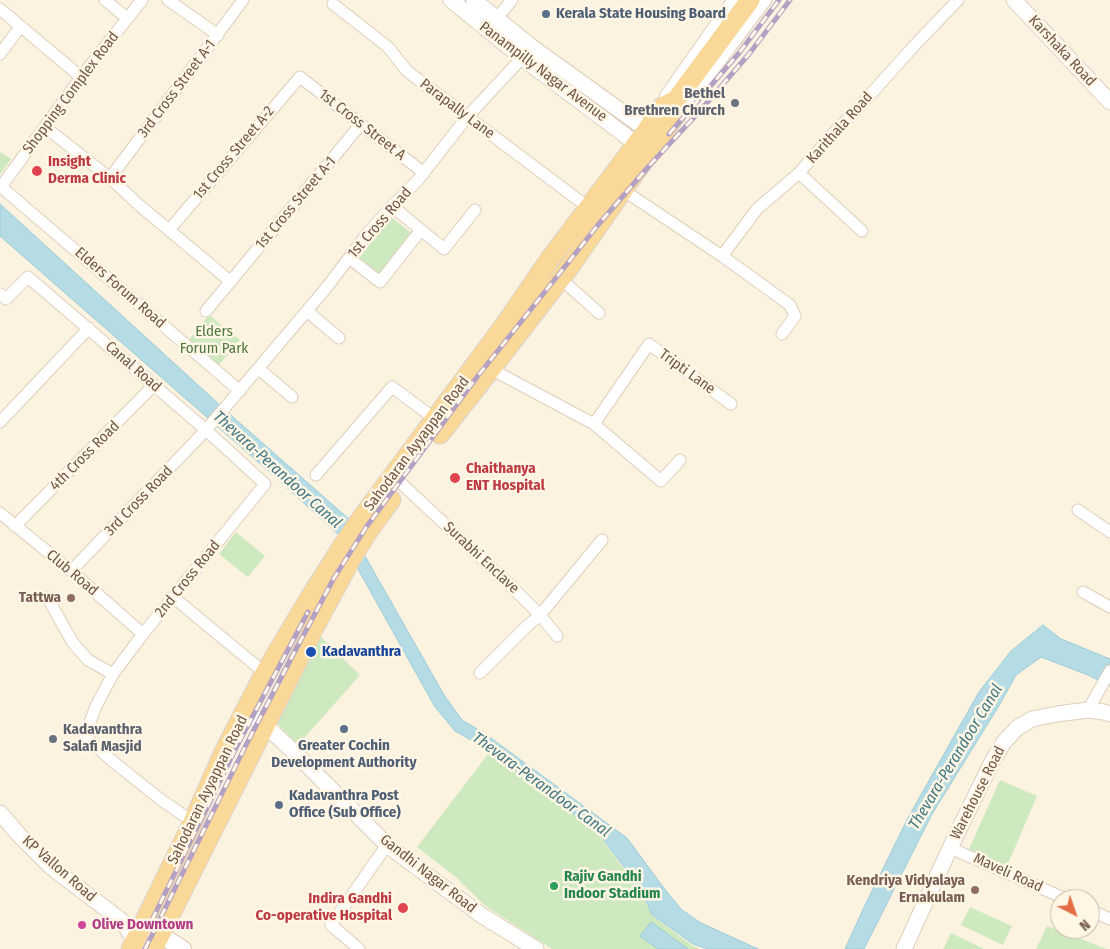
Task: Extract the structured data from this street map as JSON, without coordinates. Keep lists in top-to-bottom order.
{
  "streets": {
    "main road": ["Sahodaran Ayyappan Road"],
    "street": [
      "Karshaka Road",
      "Panampilly Nagar Avenue",
      "3rd Cross Street A-1",
      "Shopping Complex Road",
      "Parapally Lane",
      "1st Cross Street A",
      "Karithala Road",
      "1st Cross Street A-2",
      "1st Cross Street A-1",
      "1st Cross Road",
      "Elders Forum Road",
      "Canal Road",
      "Tripti Lane",
      "4th Cross Road",
      "3rd Cross Road",
      "Surabhi Enclave",
      "Club Road",
      "2nd Cross Road",
      "Warehouse Road",
      "KP Vallon Road",
      "Maveli Road",
      "Gandhi Nagar Road"
    ]
  },
  "crossings": [
    ["Panampilly Nagar Avenue", "1st Cross Road"],
    ["Panampilly Nagar Avenue", "Sahodaran Ayyappan Road"],
    ["Shopping Complex Road", "Elders Forum Road"],
    ["Parapally Lane", "1st Cross Road"],
    ["Parapally Lane", "Sahodaran Ayyappan Road"],
    ["1st Cross Street A", "1st Cross Street A-2"],
    ["1st Cross Street A", "1st Cross Street A-1"],
    ["1st Cross Street A", "1st Cross Road"],
    ["1st Cross Road", "Elders Forum Road"],
    ["1st Cross Road", "3rd Cross Road"],
    ["Elders Forum Road", "3rd Cross Road"],
    ["Canal Road", "4th Cross Road"],
    ["Canal Road", "3rd Cross Road"],
    ["Canal Road", "2nd Cross Road"],
    ["Sahodaran Ayyappan Road", "Surabhi Enclave"],
    ["Sahodaran Ayyappan Road", "2nd Cross Road"],
    ["Sahodaran Ayyappan Road", "KP Vallon Road"],
    ["Sahodaran Ayyappan Road", "Gandhi Nagar Road"],
    ["4th Cross Road", "Club Road"],
    ["3rd Cross Road", "Club Road"],
    ["Club Road", "2nd Cross Road"],
    ["Warehouse Road", "Maveli Road"]
  ],
  "water": ["Thevara-Perandoor Canal"],
  "parks": ["Elders Forum Park"],
  "places": [
    "Kerala State Housing Board",
    "Bethel Brethren Church",
    "Insight Derma Clinic",
    "Chaithanya ENT Hospital",
    "Tattwa",
    "Kadavanthra",
    "Greater Cochin Development Authority",
    "Kadavanthra Salafi Masjid",
    "Kadavanthra Post Office (Sub Office)",
    "Rajiv Gandhi Indoor Stadium",
    "Kendriya Vidyalaya Ernakulam",
    "Indira Gandhi Co-operative Hospital",
    "Olive Downtown"
  ],
  "north": "bottom right"
}
